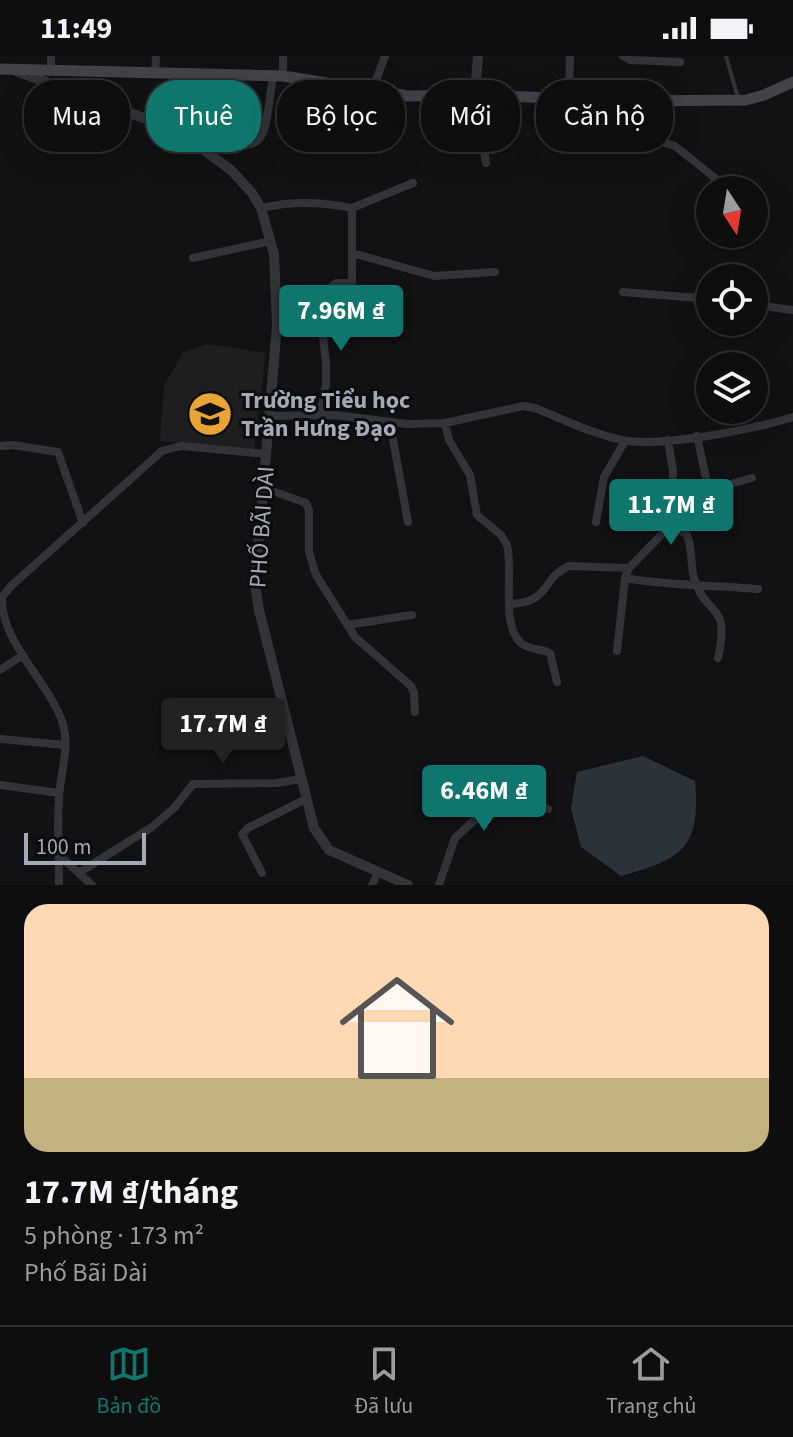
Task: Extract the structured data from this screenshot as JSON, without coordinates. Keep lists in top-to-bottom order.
{
  "streets": {
    "street": ["PHỐ BÃI DÀI"]
  },
  "places": {
    "school or university": ["Trường Tiểu học Trần Hưng Đạo"]
  },
  "scale_bar": "100 m",
  "north": "bottom",
  "page": {
    "status": "11:49",
    "chip": [
      "Mua",
      "Thuê",
      "Bộ lọc",
      "Mới",
      "Căn hộ"
    ],
    "price": [
      "7.96M ₫",
      "11.7M ₫",
      "17.7M ₫",
      "6.46M ₫"
    ],
    "scale": "100 m",
    "list": [
      {
        "name": "17.7M ₫/tháng",
        "note": "5 phòng · 173 m² · Phố Bãi Dài"
      }
    ],
    "tabs": ["Bản đồ", "Đã lưu", "Trang chủ"]
  }
}
